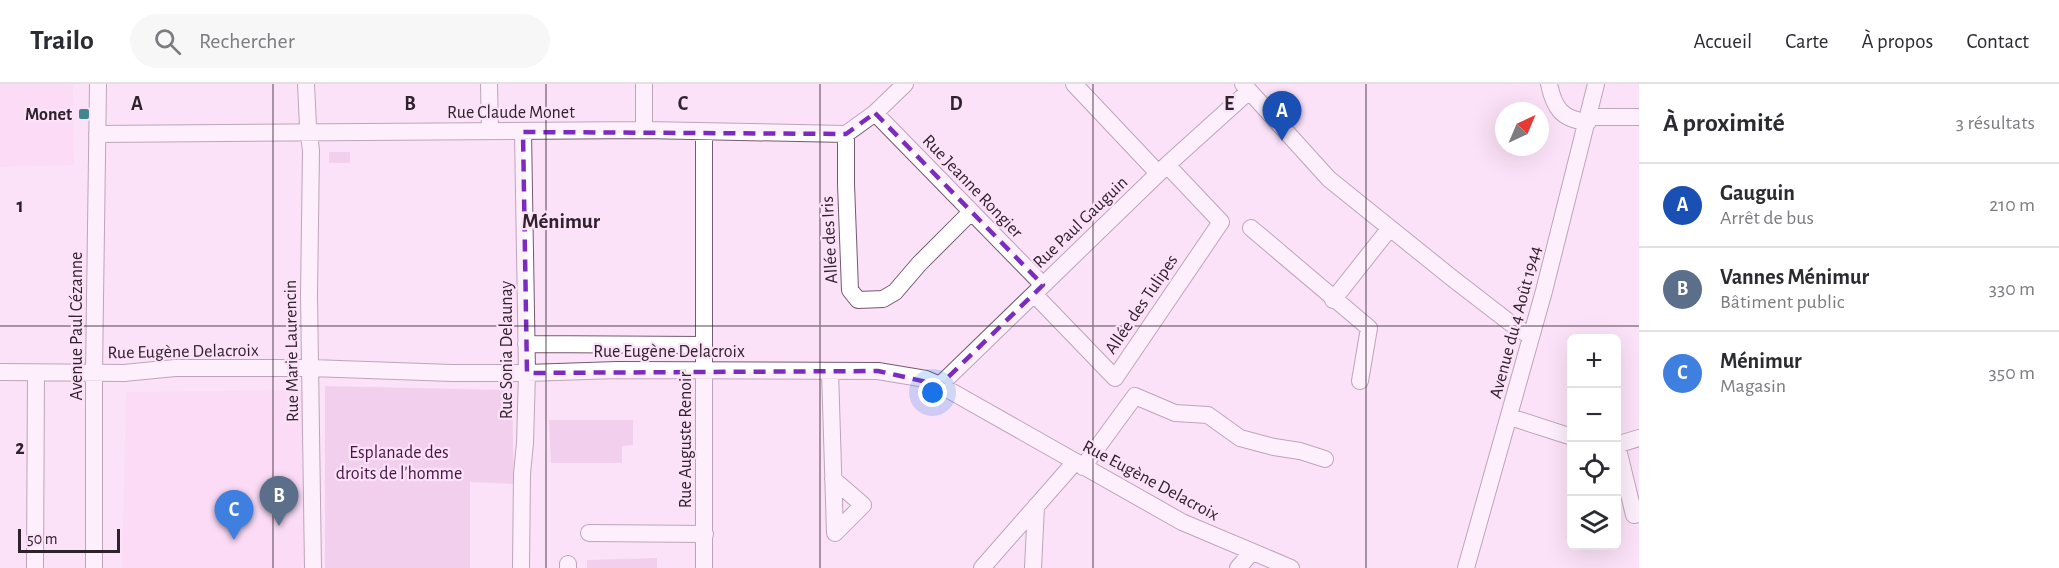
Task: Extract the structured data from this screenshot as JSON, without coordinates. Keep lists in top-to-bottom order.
{
  "streets": {
    "street": [
      "Rue Claude Monet",
      "Rue Jeanne Rongier",
      "Rue Paul Gauguin",
      "Allée des Iris",
      "Allée des Tulipes",
      "Avenue du 4 Août 1944",
      "Avenue Paul Cézanne",
      "Rue Sonia Delaunay",
      "Rue Eugène Delacroix",
      "Rue Marie Laurencin",
      "Rue Auguste Renoir"
    ]
  },
  "crossings": [
    ["Rue Claude Monet", "Allée des Iris"],
    ["Rue Claude Monet", "Avenue Paul Cézanne"],
    ["Rue Claude Monet", "Rue Sonia Delaunay"],
    ["Rue Claude Monet", "Rue Marie Laurencin"],
    ["Rue Claude Monet", "Rue Auguste Renoir"],
    ["Rue Jeanne Rongier", "Rue Paul Gauguin"],
    ["Rue Jeanne Rongier", "Allée des Iris"],
    ["Rue Jeanne Rongier", "Allée des Tulipes"],
    ["Rue Paul Gauguin", "Allée des Tulipes"],
    ["Rue Paul Gauguin", "Rue Eugène Delacroix"],
    ["Avenue Paul Cézanne", "Rue Eugène Delacroix"],
    ["Rue Sonia Delaunay", "Rue Eugène Delacroix"],
    ["Rue Eugène Delacroix", "Rue Marie Laurencin"],
    ["Rue Eugène Delacroix", "Rue Auguste Renoir"]
  ],
  "districts": ["Ménimur"],
  "parks": ["Esplanade des droits de l'homme"],
  "places": {
    "transit": ["Monet"]
  },
  "scale_bar": "50 m",
  "north": "top right",
  "page": {
    "header": "Trailo",
    "search": "Rechercher",
    "nav": [
      "Accueil",
      "Carte",
      "À propos",
      "Contact"
    ],
    "heading": ["À proximité", "3 résultats"],
    "pins": ["A", "B", "C"],
    "list": [
      {
        "mark": "A",
        "name": "Gauguin",
        "note": "Arrêt de bus",
        "value": "210 m"
      },
      {
        "mark": "B",
        "name": "Vannes Ménimur",
        "note": "Bâtiment public",
        "value": "330 m"
      },
      {
        "mark": "C",
        "name": "Ménimur",
        "note": "Magasin",
        "value": "350 m"
      }
    ],
    "map_buttons": ["+", "−"],
    "scale": "50 m"
  },
  "grid": {
    "columns": [
      "A",
      "B",
      "C",
      "D",
      "E"
    ],
    "rows": ["1", "2"]
  }
}
